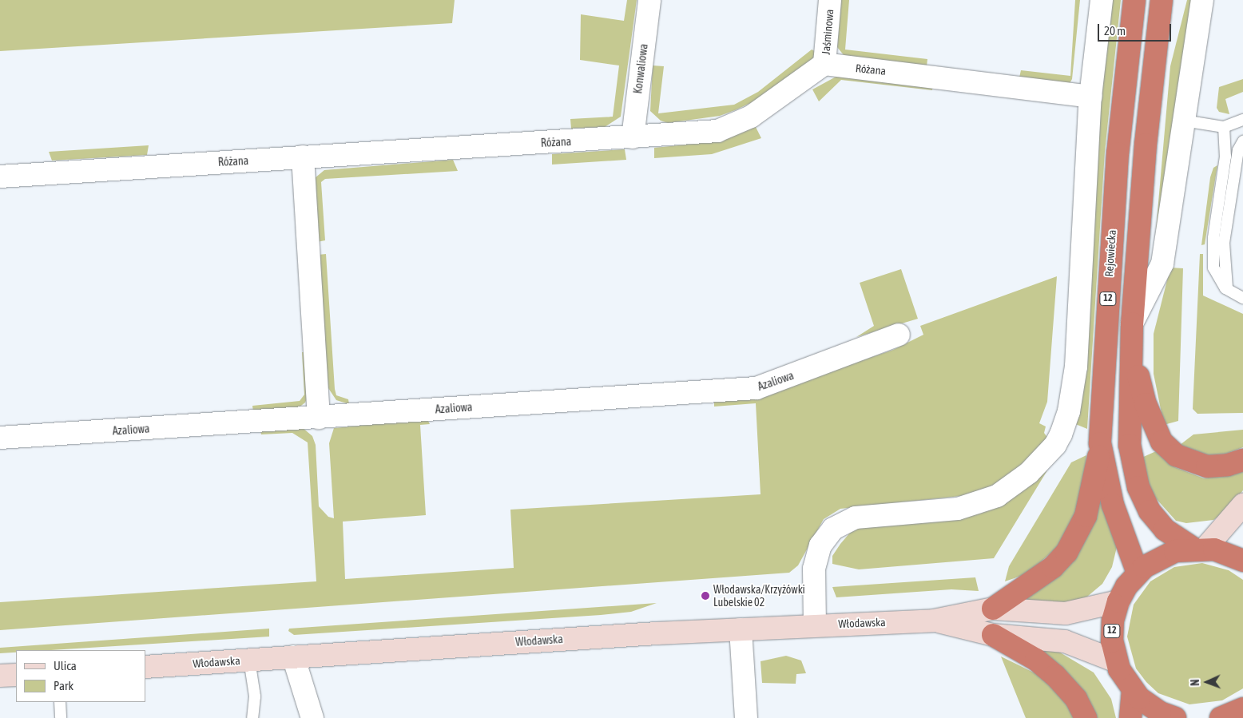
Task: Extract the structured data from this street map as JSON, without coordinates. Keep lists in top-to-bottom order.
{
  "streets": {
    "highway": ["Rejowiecka", "12"],
    "main road": ["Włodawska"],
    "street": [
      "Jaśminowa",
      "Konwaliowa",
      "Różana",
      "Azaliowa"
    ]
  },
  "crossings": [
    ["Jaśminowa", "Różana"],
    ["Konwaliowa", "Różana"],
    ["Rejowiecka", "12"],
    ["12", "Włodawska"]
  ],
  "places": ["Włodawska/Krzyżówki Lubelskie 02"],
  "legend": ["Ulica", "Park"],
  "scale_bar": "20 m",
  "north": "left"
}
